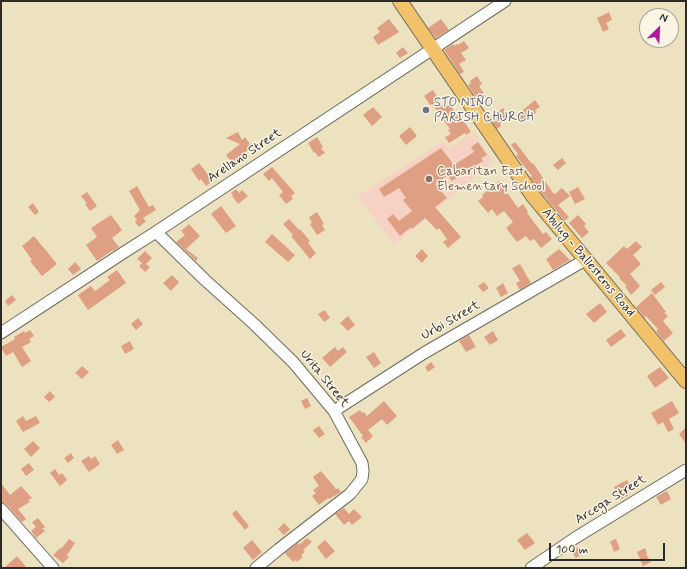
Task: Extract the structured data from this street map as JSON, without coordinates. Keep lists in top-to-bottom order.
{
  "streets": {
    "main road": ["Abulug - Ballesteros Road"],
    "street": [
      "Arellano Street",
      "Urbi Street",
      "Urita Street",
      "Arcega Street"
    ]
  },
  "crossings": [
    ["Arellano Street", "Abulug - Ballesteros Road"],
    ["Arellano Street", "Urita Street"],
    ["Abulug - Ballesteros Road", "Urbi Street"],
    ["Urbi Street", "Urita Street"]
  ],
  "places": ["STO NIÑO PARISH CHURCH", "Cabaritan East Elementary School"],
  "scale_bar": "100 m",
  "north": "top right"
}
